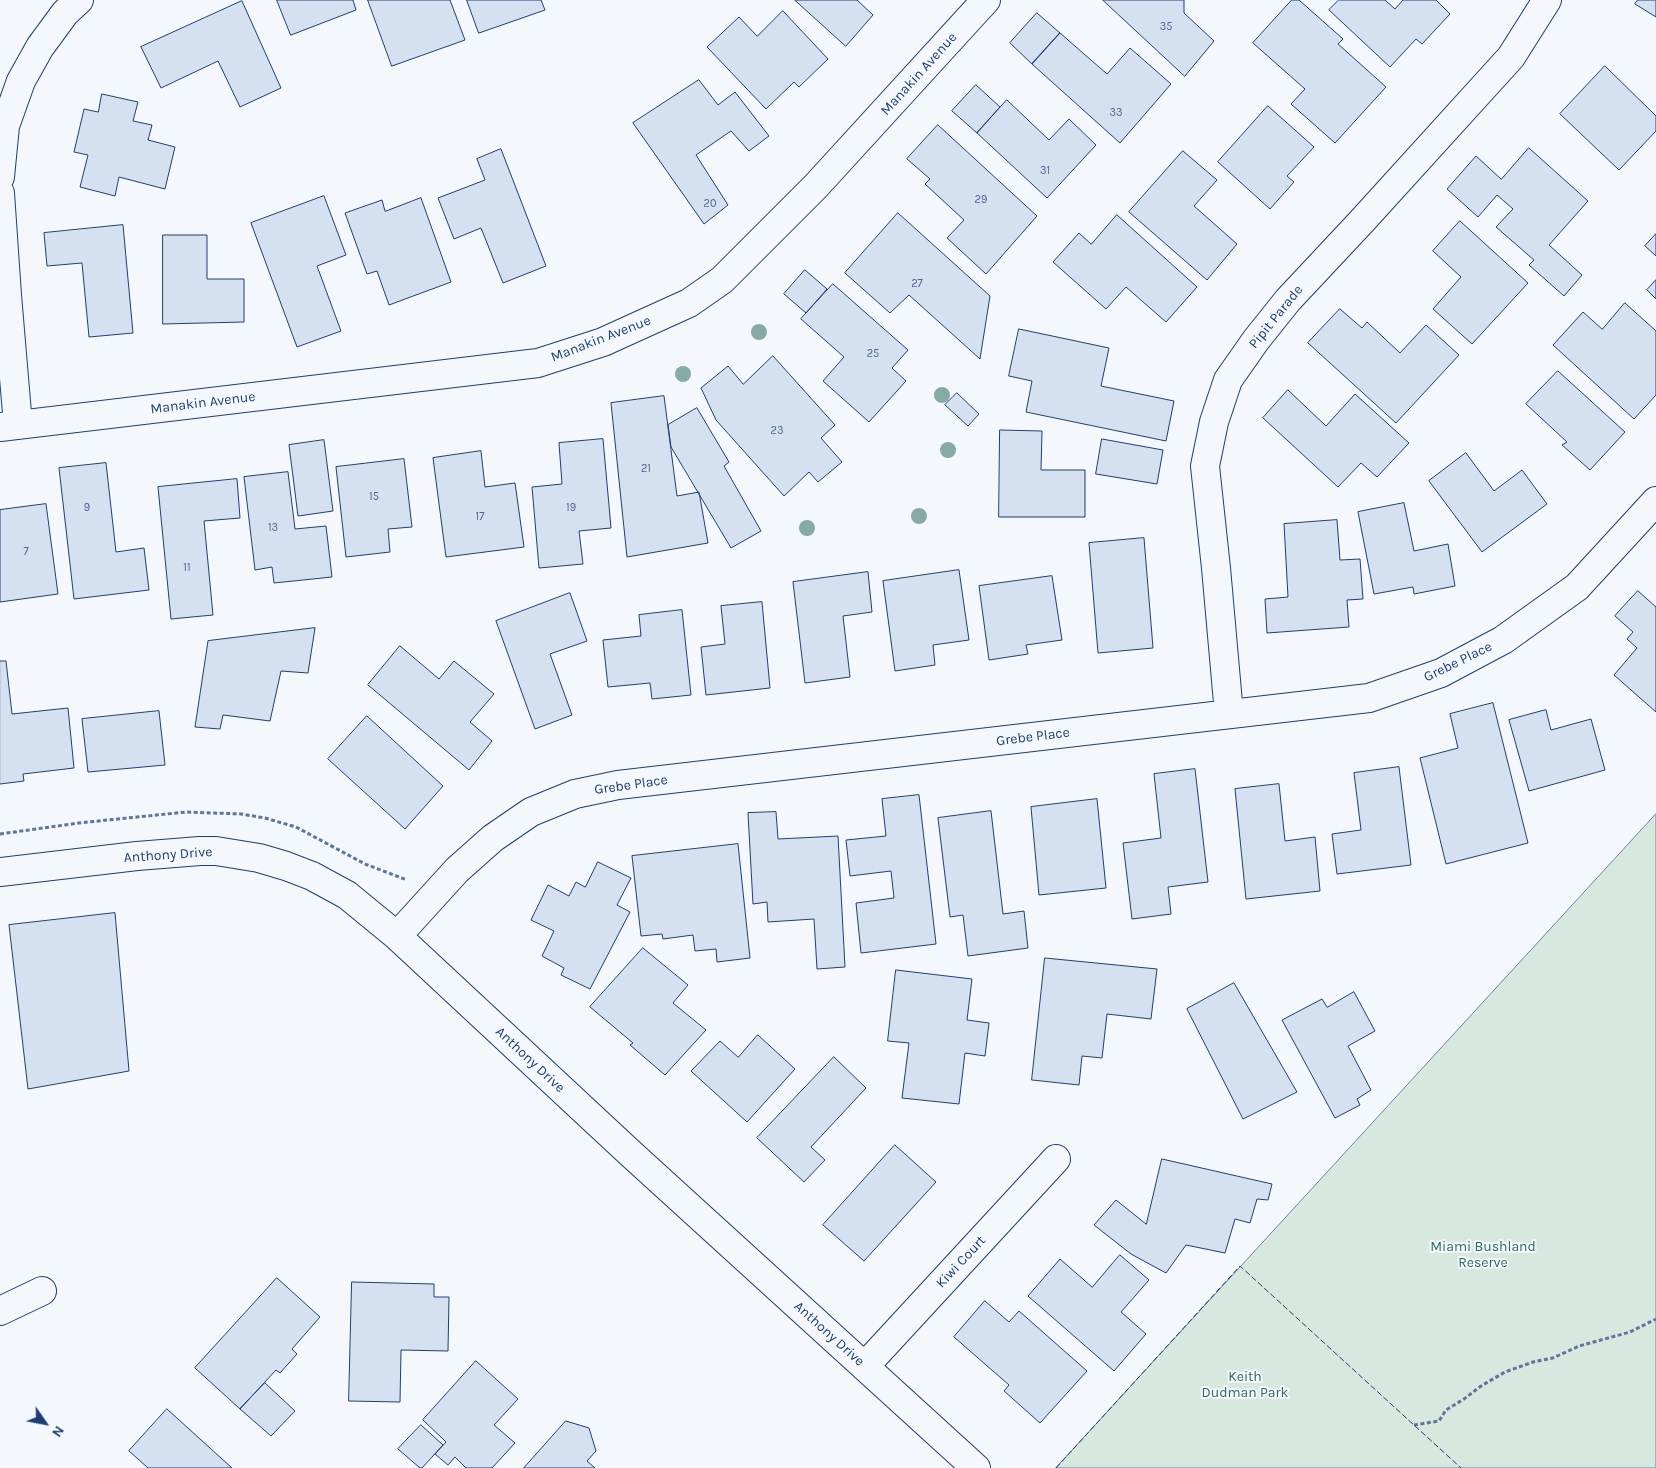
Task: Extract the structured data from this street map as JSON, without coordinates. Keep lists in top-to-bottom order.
{
  "streets": {
    "street": [
      "Manakin Avenue",
      "Pipit Parade",
      "Grebe Place",
      "Anthony Drive",
      "Kiwi Court"
    ]
  },
  "crossings": [
    ["Pipit Parade", "Grebe Place"],
    ["Grebe Place", "Anthony Drive"],
    ["Anthony Drive", "Kiwi Court"]
  ],
  "parks": ["Miami Bushland Reserve", "Keith Dudman Park"],
  "house_numbers": [
    "35",
    "33",
    "31",
    "29",
    "20",
    "27",
    "25",
    "23",
    "21",
    "15",
    "9",
    "19",
    "17",
    "13",
    "7",
    "11"
  ],
  "north": "bottom right"
}
